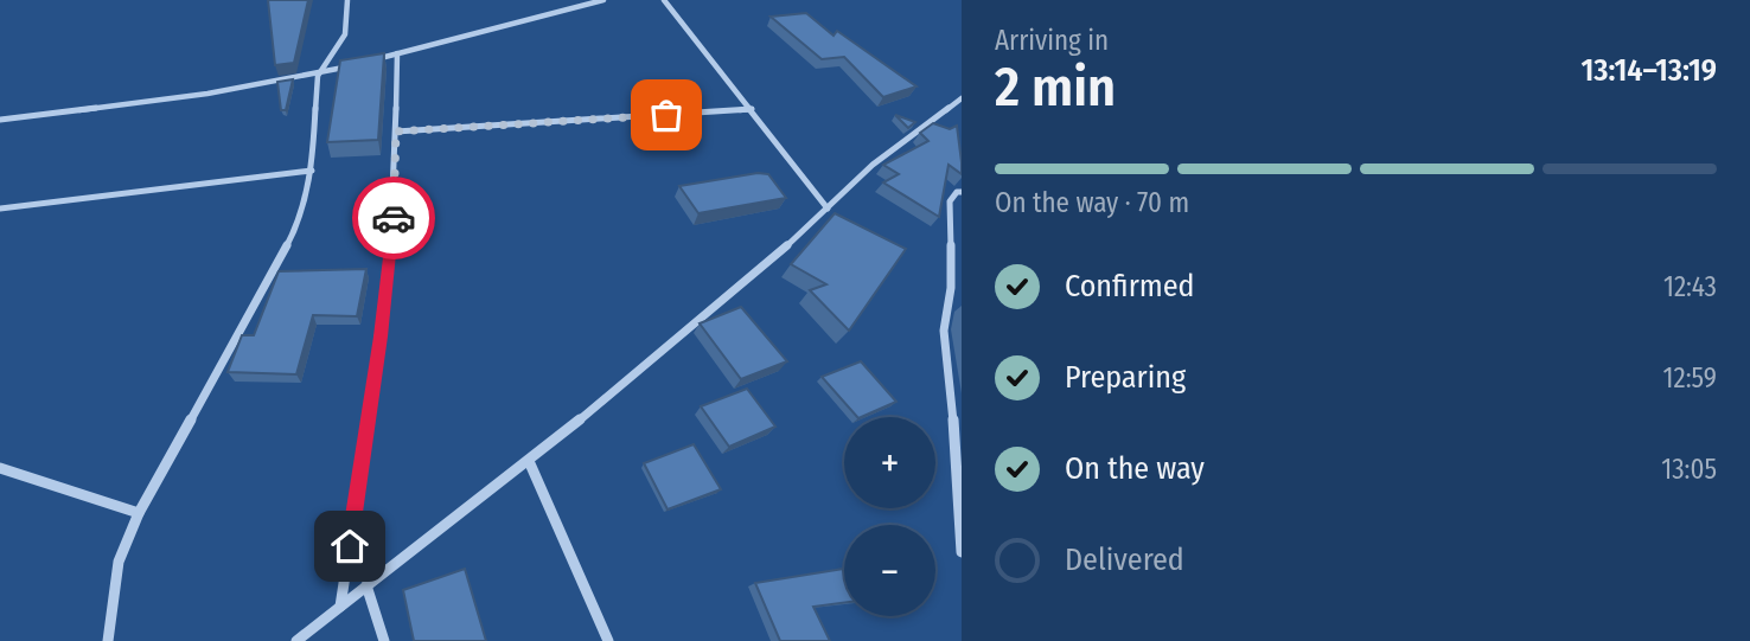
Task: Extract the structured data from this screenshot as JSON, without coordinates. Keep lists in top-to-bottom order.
{
  "page": {
    "heading": ["2 min", "Arriving in", "13:14–13:19"],
    "bar": "On the way · 70 m",
    "list": [
      ["Confirmed", "12:43"],
      ["Preparing", "12:59"],
      ["On the way", "13:05"],
      "Delivered"
    ],
    "map_buttons": ["+", "−"]
  }
}
